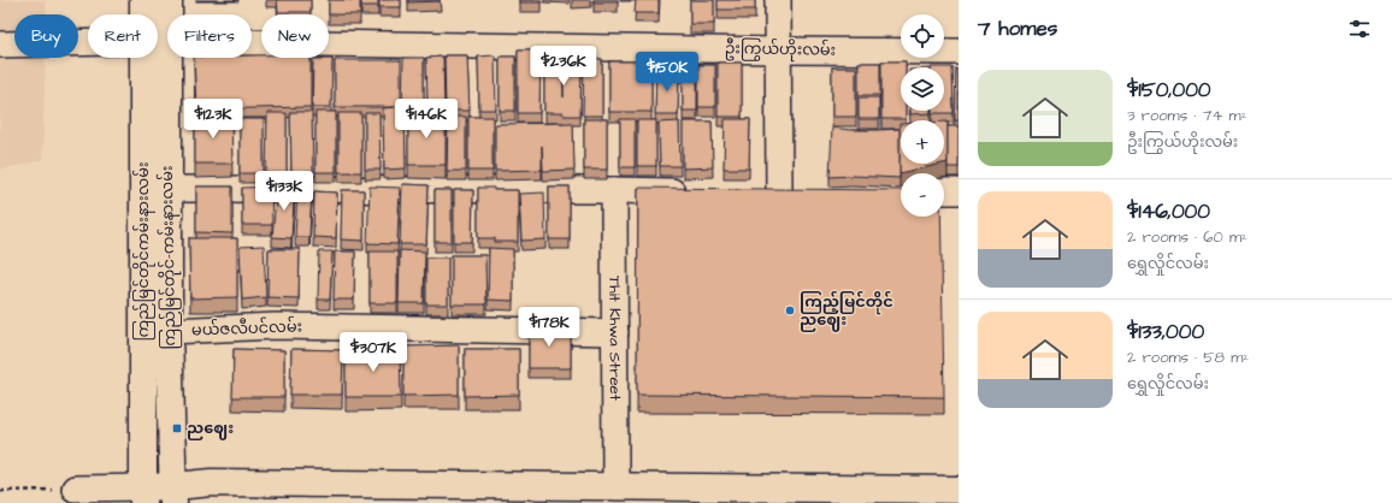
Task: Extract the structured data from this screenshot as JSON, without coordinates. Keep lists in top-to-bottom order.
{
  "streets": {
    "main road": ["ကြည်မြင်တိုင်ကမ်းနားလမ်း", "ကြည်မြင်တိုင်-ကမ်းနားလမ်း"],
    "street": ["ဦးကြွယ်ဟိုးလမ်း", "မယ်ဇလီပင်လမ်း", "Thit Khwa Street"]
  },
  "crossings": [
    ["ကြည်မြင်တိုင်-ကမ်းနားလမ်း", "မယ်ဇလီပင်လမ်း"],
    ["မယ်ဇလီပင်လမ်း", "Thit Khwa Street"]
  ],
  "places": {
    "other": ["ကြည့်မြင်တိုင် ညဈေး"],
    "transit": ["ညဈေး"]
  },
  "page": {
    "heading": "7 homes",
    "map_buttons": ["+", "−"],
    "chip": [
      "Buy",
      "Rent",
      "Filters",
      "New"
    ],
    "price": [
      "$236K",
      "$150K",
      "$123K",
      "$146K",
      "$133K",
      "$178K",
      "$307K"
    ],
    "list": [
      {
        "name": "$150,000",
        "note": "3 rooms · 74 m² · ဦးကြွယ်ဟိုးလမ်း"
      },
      {
        "name": "$146,000",
        "note": "2 rooms · 60 m² · ရွှေလှိုင်လမ်း"
      },
      {
        "name": "$133,000",
        "note": "2 rooms · 58 m² · ရွှေလှိုင်လမ်း"
      }
    ]
  }
}
